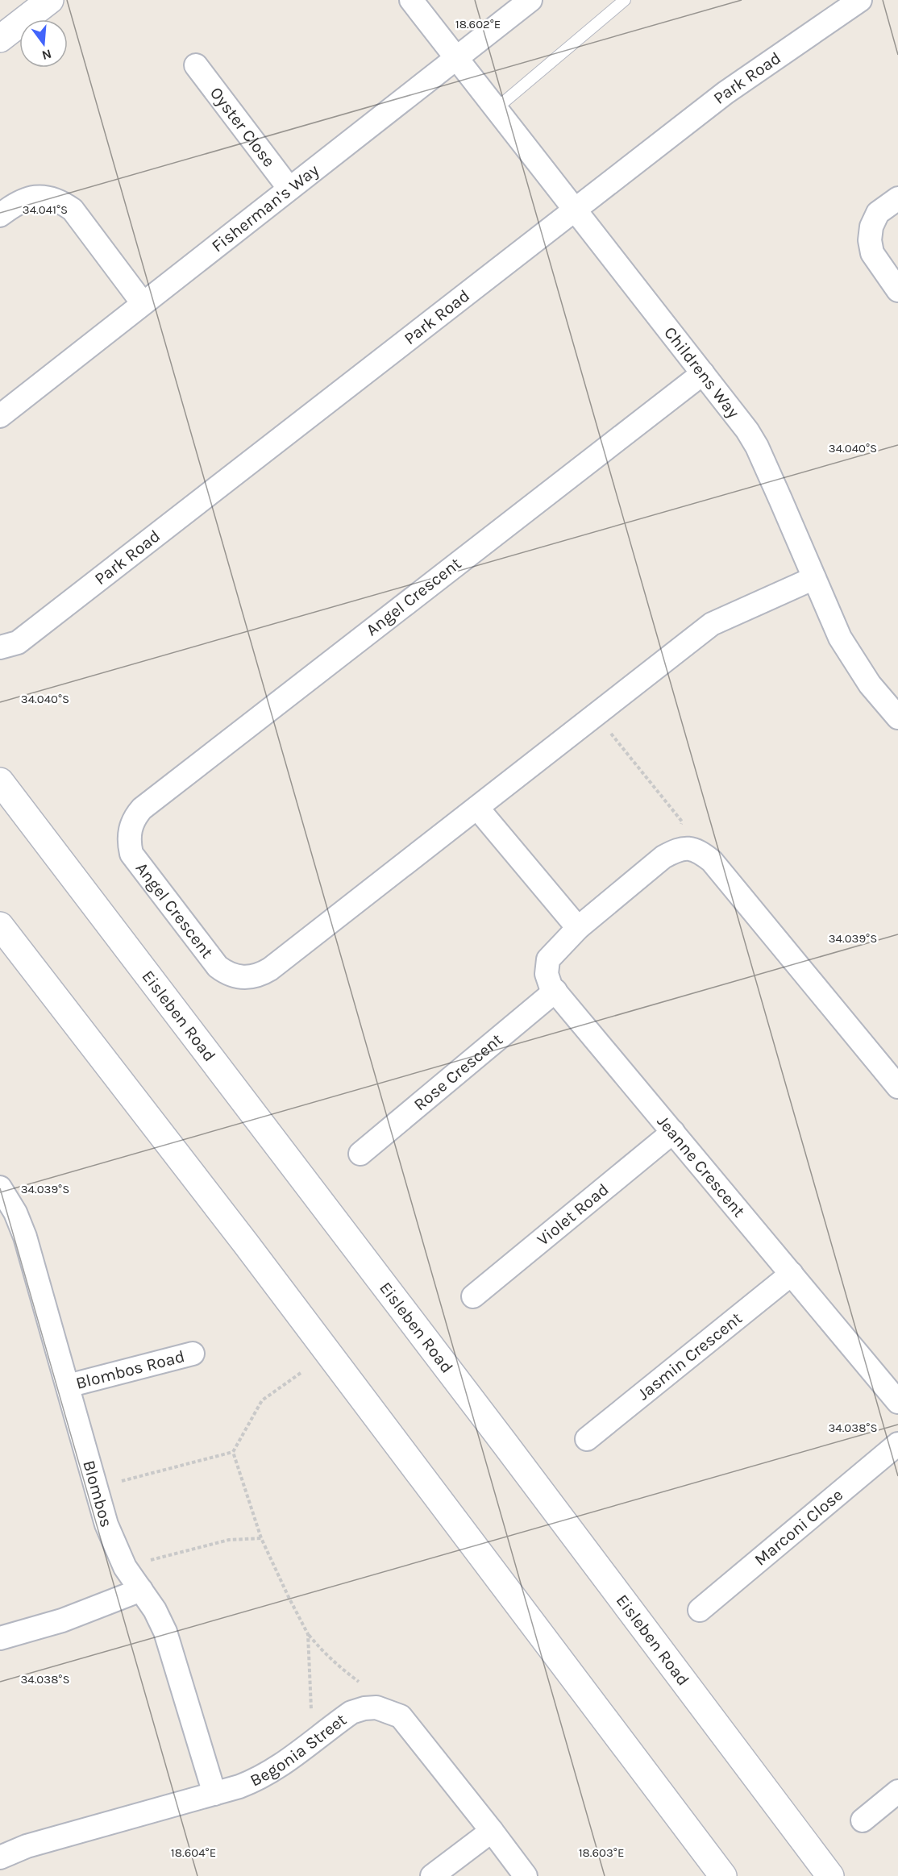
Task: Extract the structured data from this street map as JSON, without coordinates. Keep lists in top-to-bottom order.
{
  "streets": {
    "main road": ["Eisleben Road"],
    "street": [
      "Park Road",
      "Oyster Close",
      "Fisherman's Way",
      "Childrens Way",
      "Angel Crescent",
      "Rose Crescent",
      "Jeanne Crescent",
      "Violet Road",
      "Jasmin Crescent",
      "Blombos Road",
      "Blombos",
      "Marconi Close",
      "Begonia Street"
    ]
  },
  "crossings": [
    ["Park Road", "Childrens Way"],
    ["Oyster Close", "Fisherman's Way"],
    ["Fisherman's Way", "Childrens Way"],
    ["Childrens Way", "Angel Crescent"],
    ["Rose Crescent", "Jeanne Crescent"],
    ["Jeanne Crescent", "Violet Road"],
    ["Jeanne Crescent", "Jasmin Crescent"],
    ["Blombos Road", "Blombos"],
    ["Blombos", "Begonia Street"]
  ],
  "north": "bottom",
  "coordinates": [
    "18.602°E",
    "34.041°S",
    "34.040°S",
    "34.039°S",
    "34.038°S",
    "18.604°E",
    "18.603°E"
  ]
}
